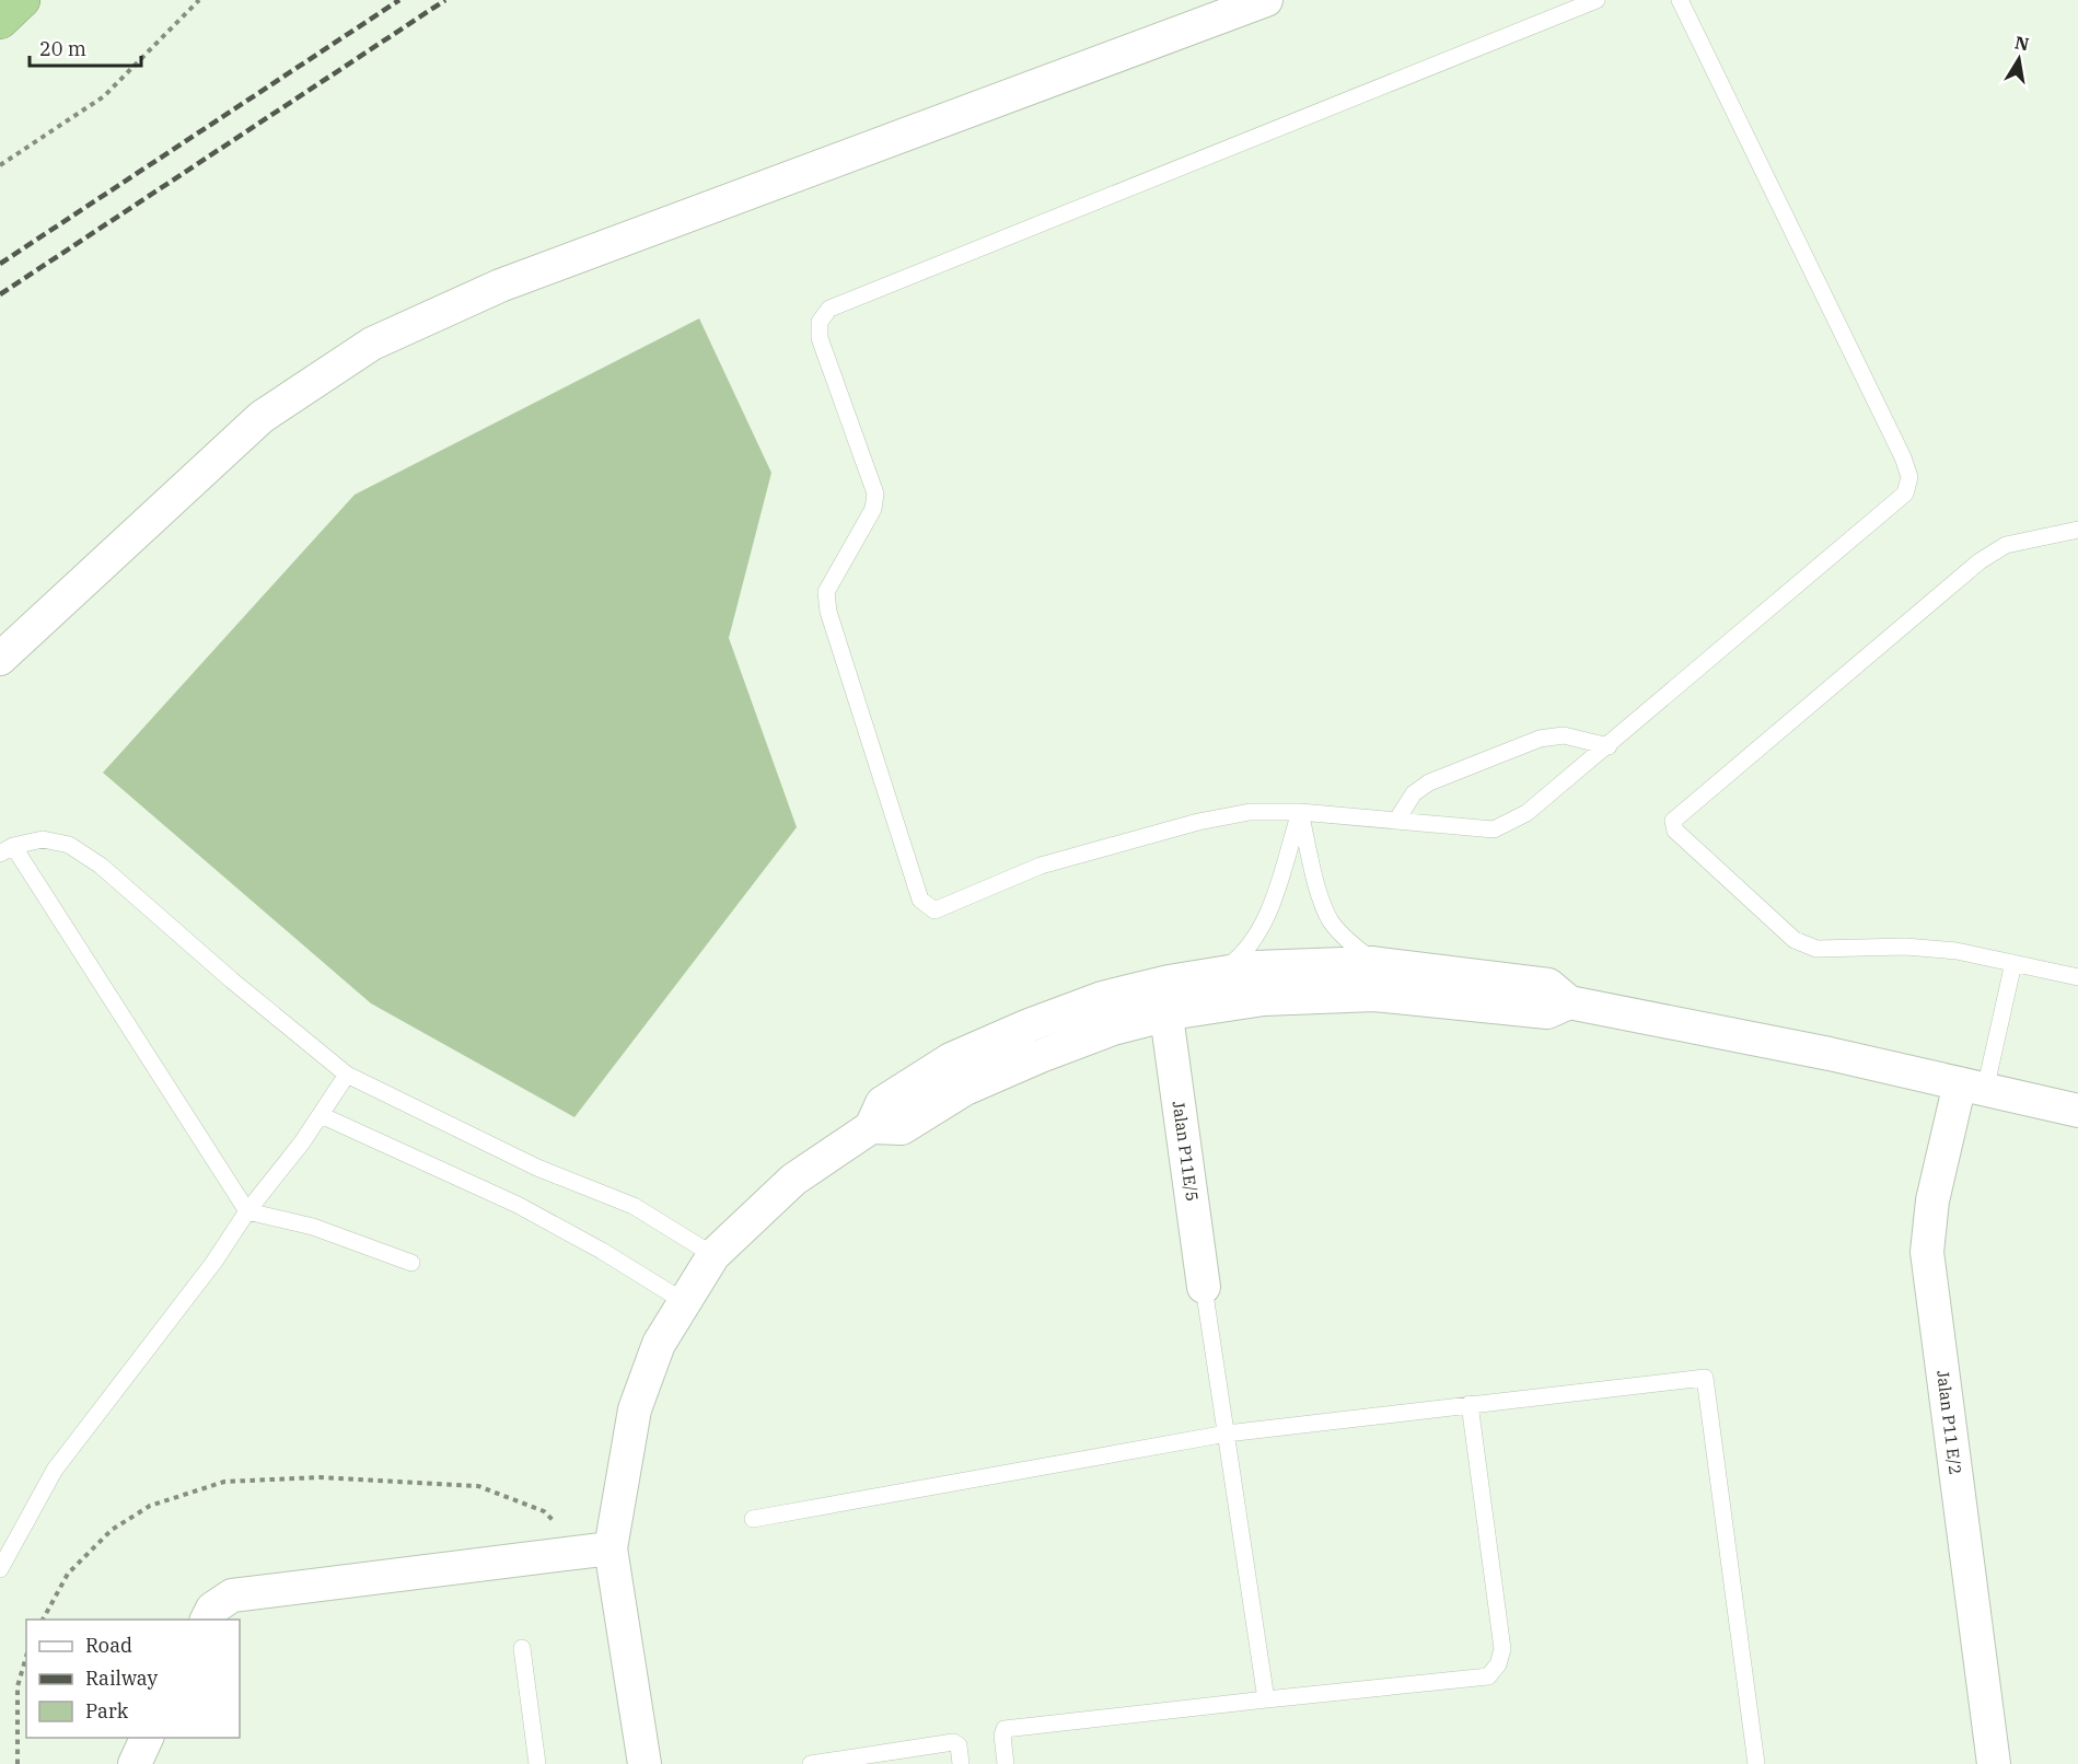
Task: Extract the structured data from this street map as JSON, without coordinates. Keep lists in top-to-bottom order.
{
  "streets": {
    "street": ["Jalan P11E/5", "Jalan P11 E/2"]
  },
  "legend": ["Road", "Railway", "Park"],
  "scale_bar": "20 m",
  "north": "top"
}
